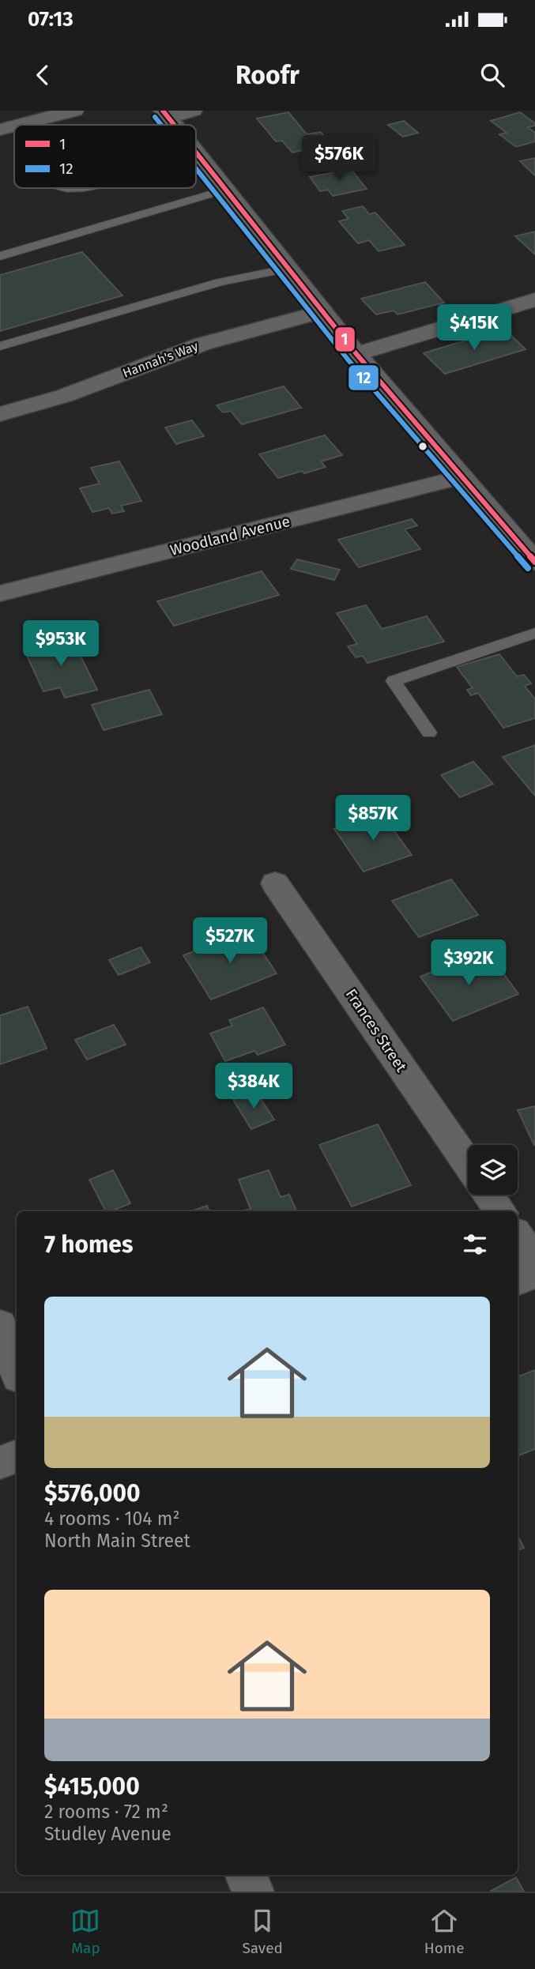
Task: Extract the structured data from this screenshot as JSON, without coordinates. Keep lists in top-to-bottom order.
{
  "streets": {
    "street": ["Hannah's Way", "Woodland Avenue", "Frances Street"]
  },
  "lines": ["transit line 1", "transit line 12"],
  "legend": ["1", "12"],
  "page": {
    "status": "07:13",
    "header": "Roofr",
    "price": [
      "$576K",
      "$415K",
      "$953K",
      "$857K",
      "$527K",
      "$392K",
      "$384K"
    ],
    "heading": "7 homes",
    "list": [
      {
        "name": "$576,000",
        "note": "4 rooms · 104 m² · North Main Street"
      },
      {
        "name": "$415,000",
        "note": "2 rooms · 72 m² · Studley Avenue"
      }
    ],
    "tabs": ["Map", "Saved", "Home"]
  }
}
